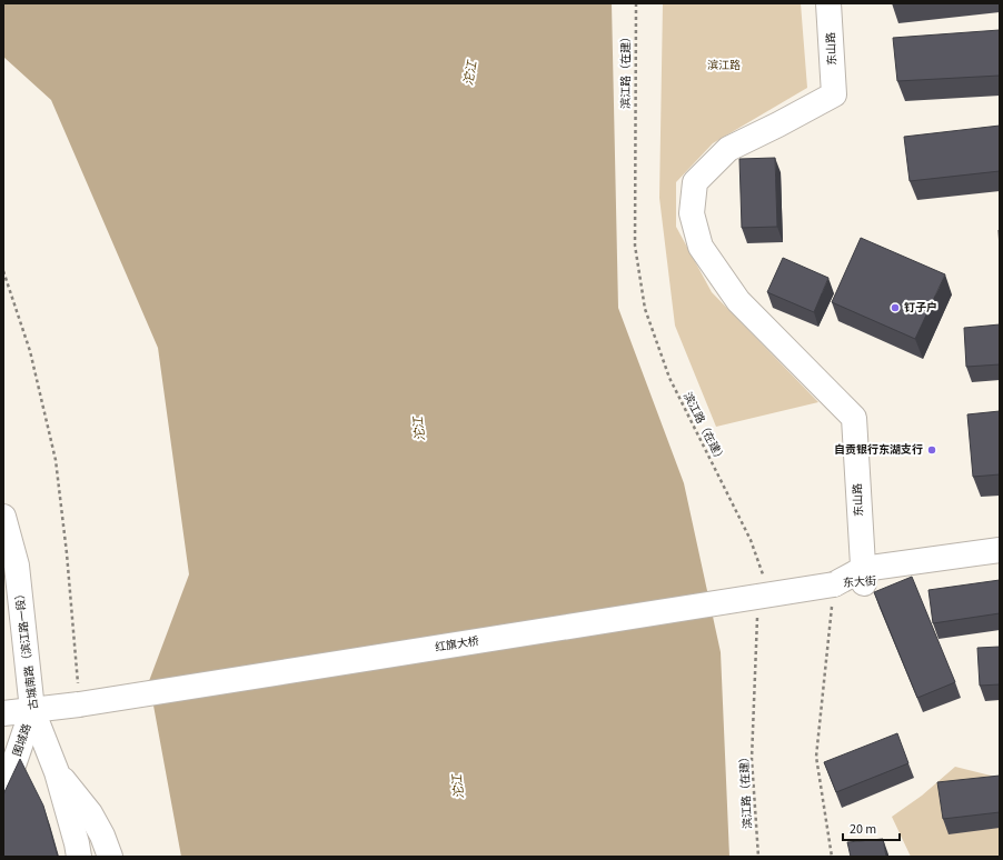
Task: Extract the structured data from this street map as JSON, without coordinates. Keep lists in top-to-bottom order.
{
  "streets": {
    "street": [
      "东山路",
      "东大街",
      "红旗大桥",
      "古城南路（滨江路一段）",
      "围城路"
    ],
    "path": ["滨江路（在建）"]
  },
  "crossings": [
    ["东山路", "东大街"],
    ["东大街", "红旗大桥"],
    ["红旗大桥", "古城南路（滨江路一段）"],
    ["红旗大桥", "围城路"],
    ["古城南路（滨江路一段）", "围城路"]
  ],
  "water": ["沱江"],
  "parks": ["滨江路"],
  "places": ["钉子户", "自贡银行东湖支行"],
  "scale_bar": "20 m"
}
